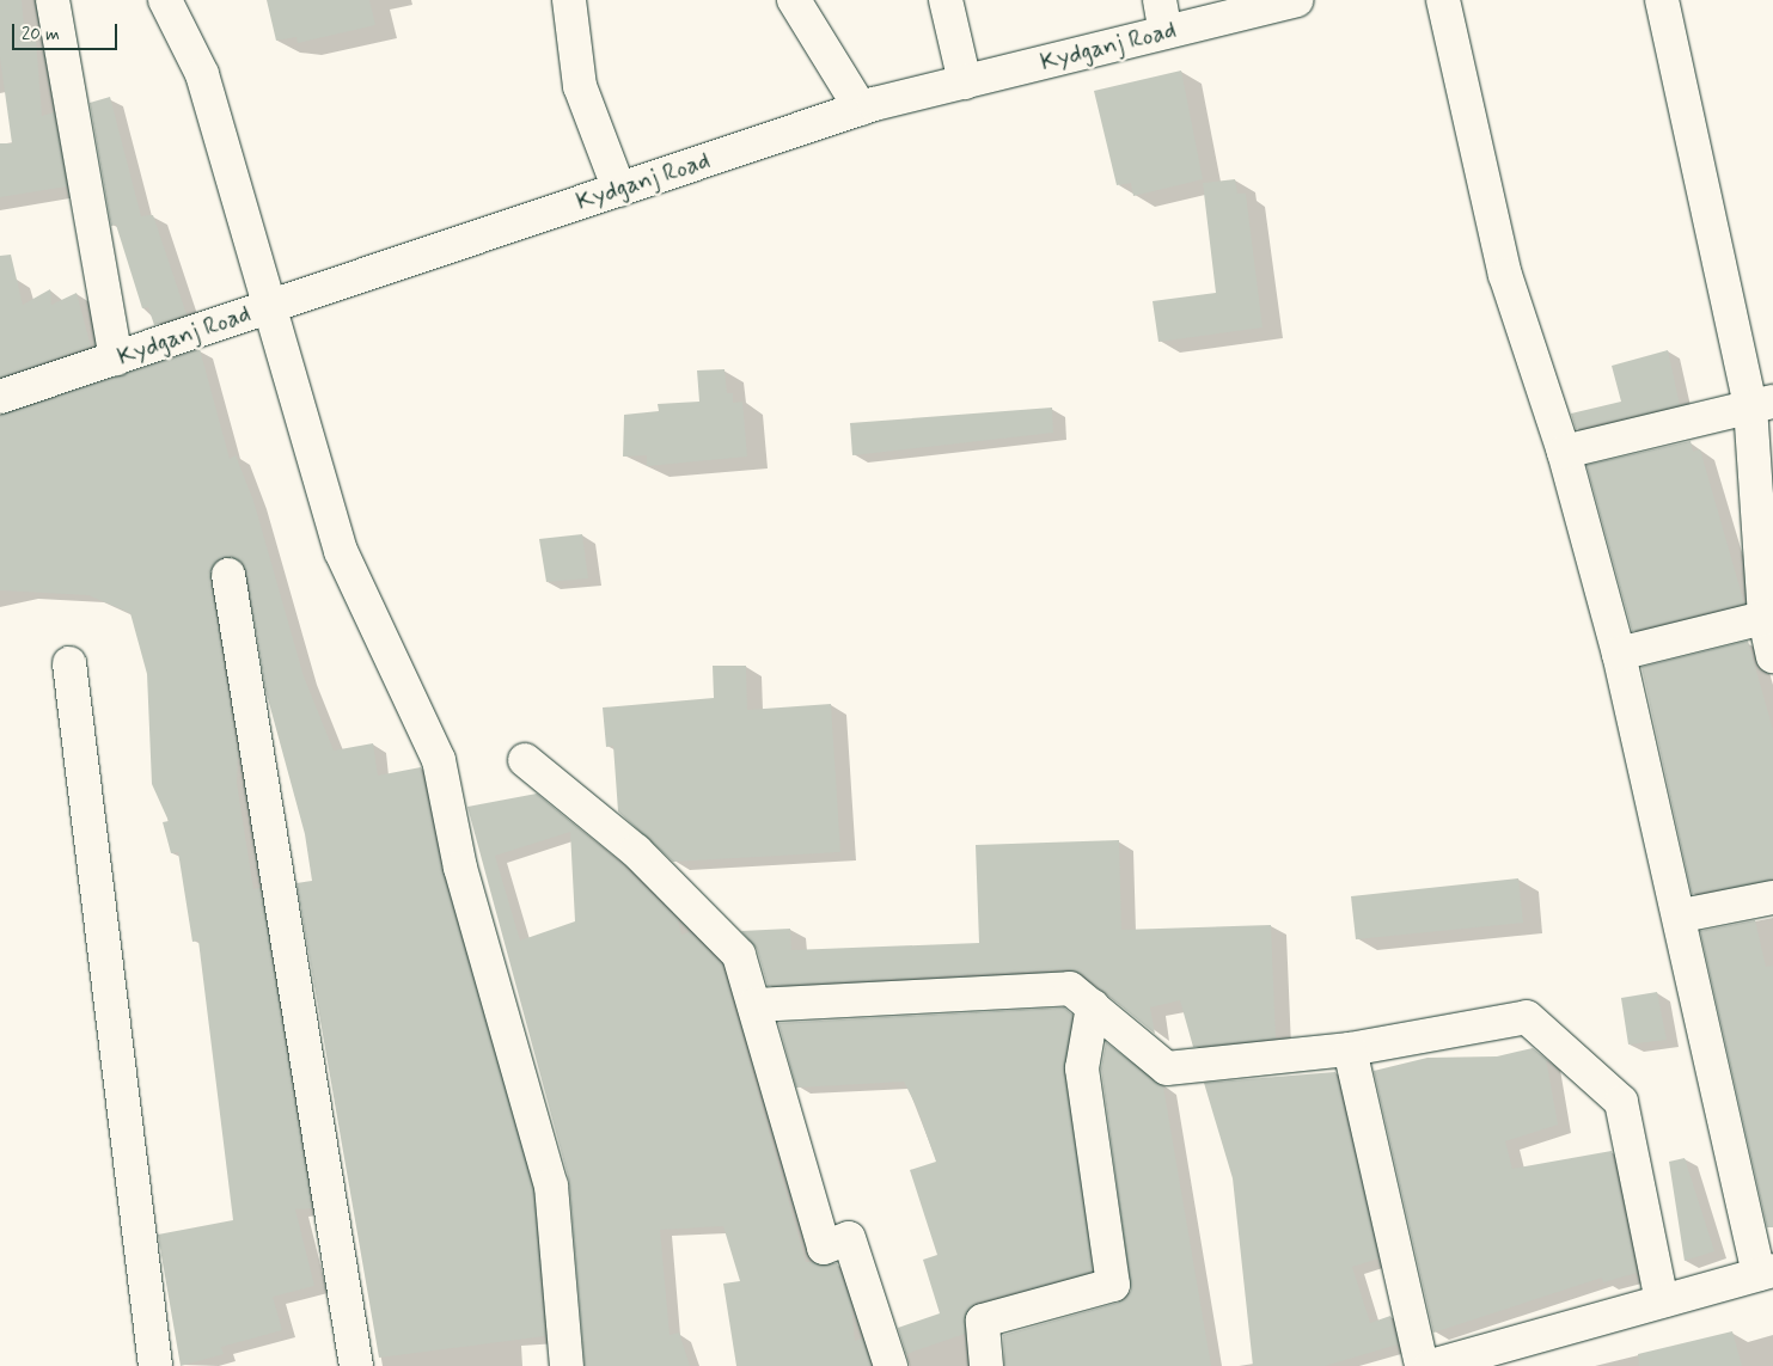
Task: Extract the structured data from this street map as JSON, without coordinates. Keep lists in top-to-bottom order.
{
  "streets": {
    "street": ["Kydganj Road"]
  },
  "scale_bar": "20 m"
}
